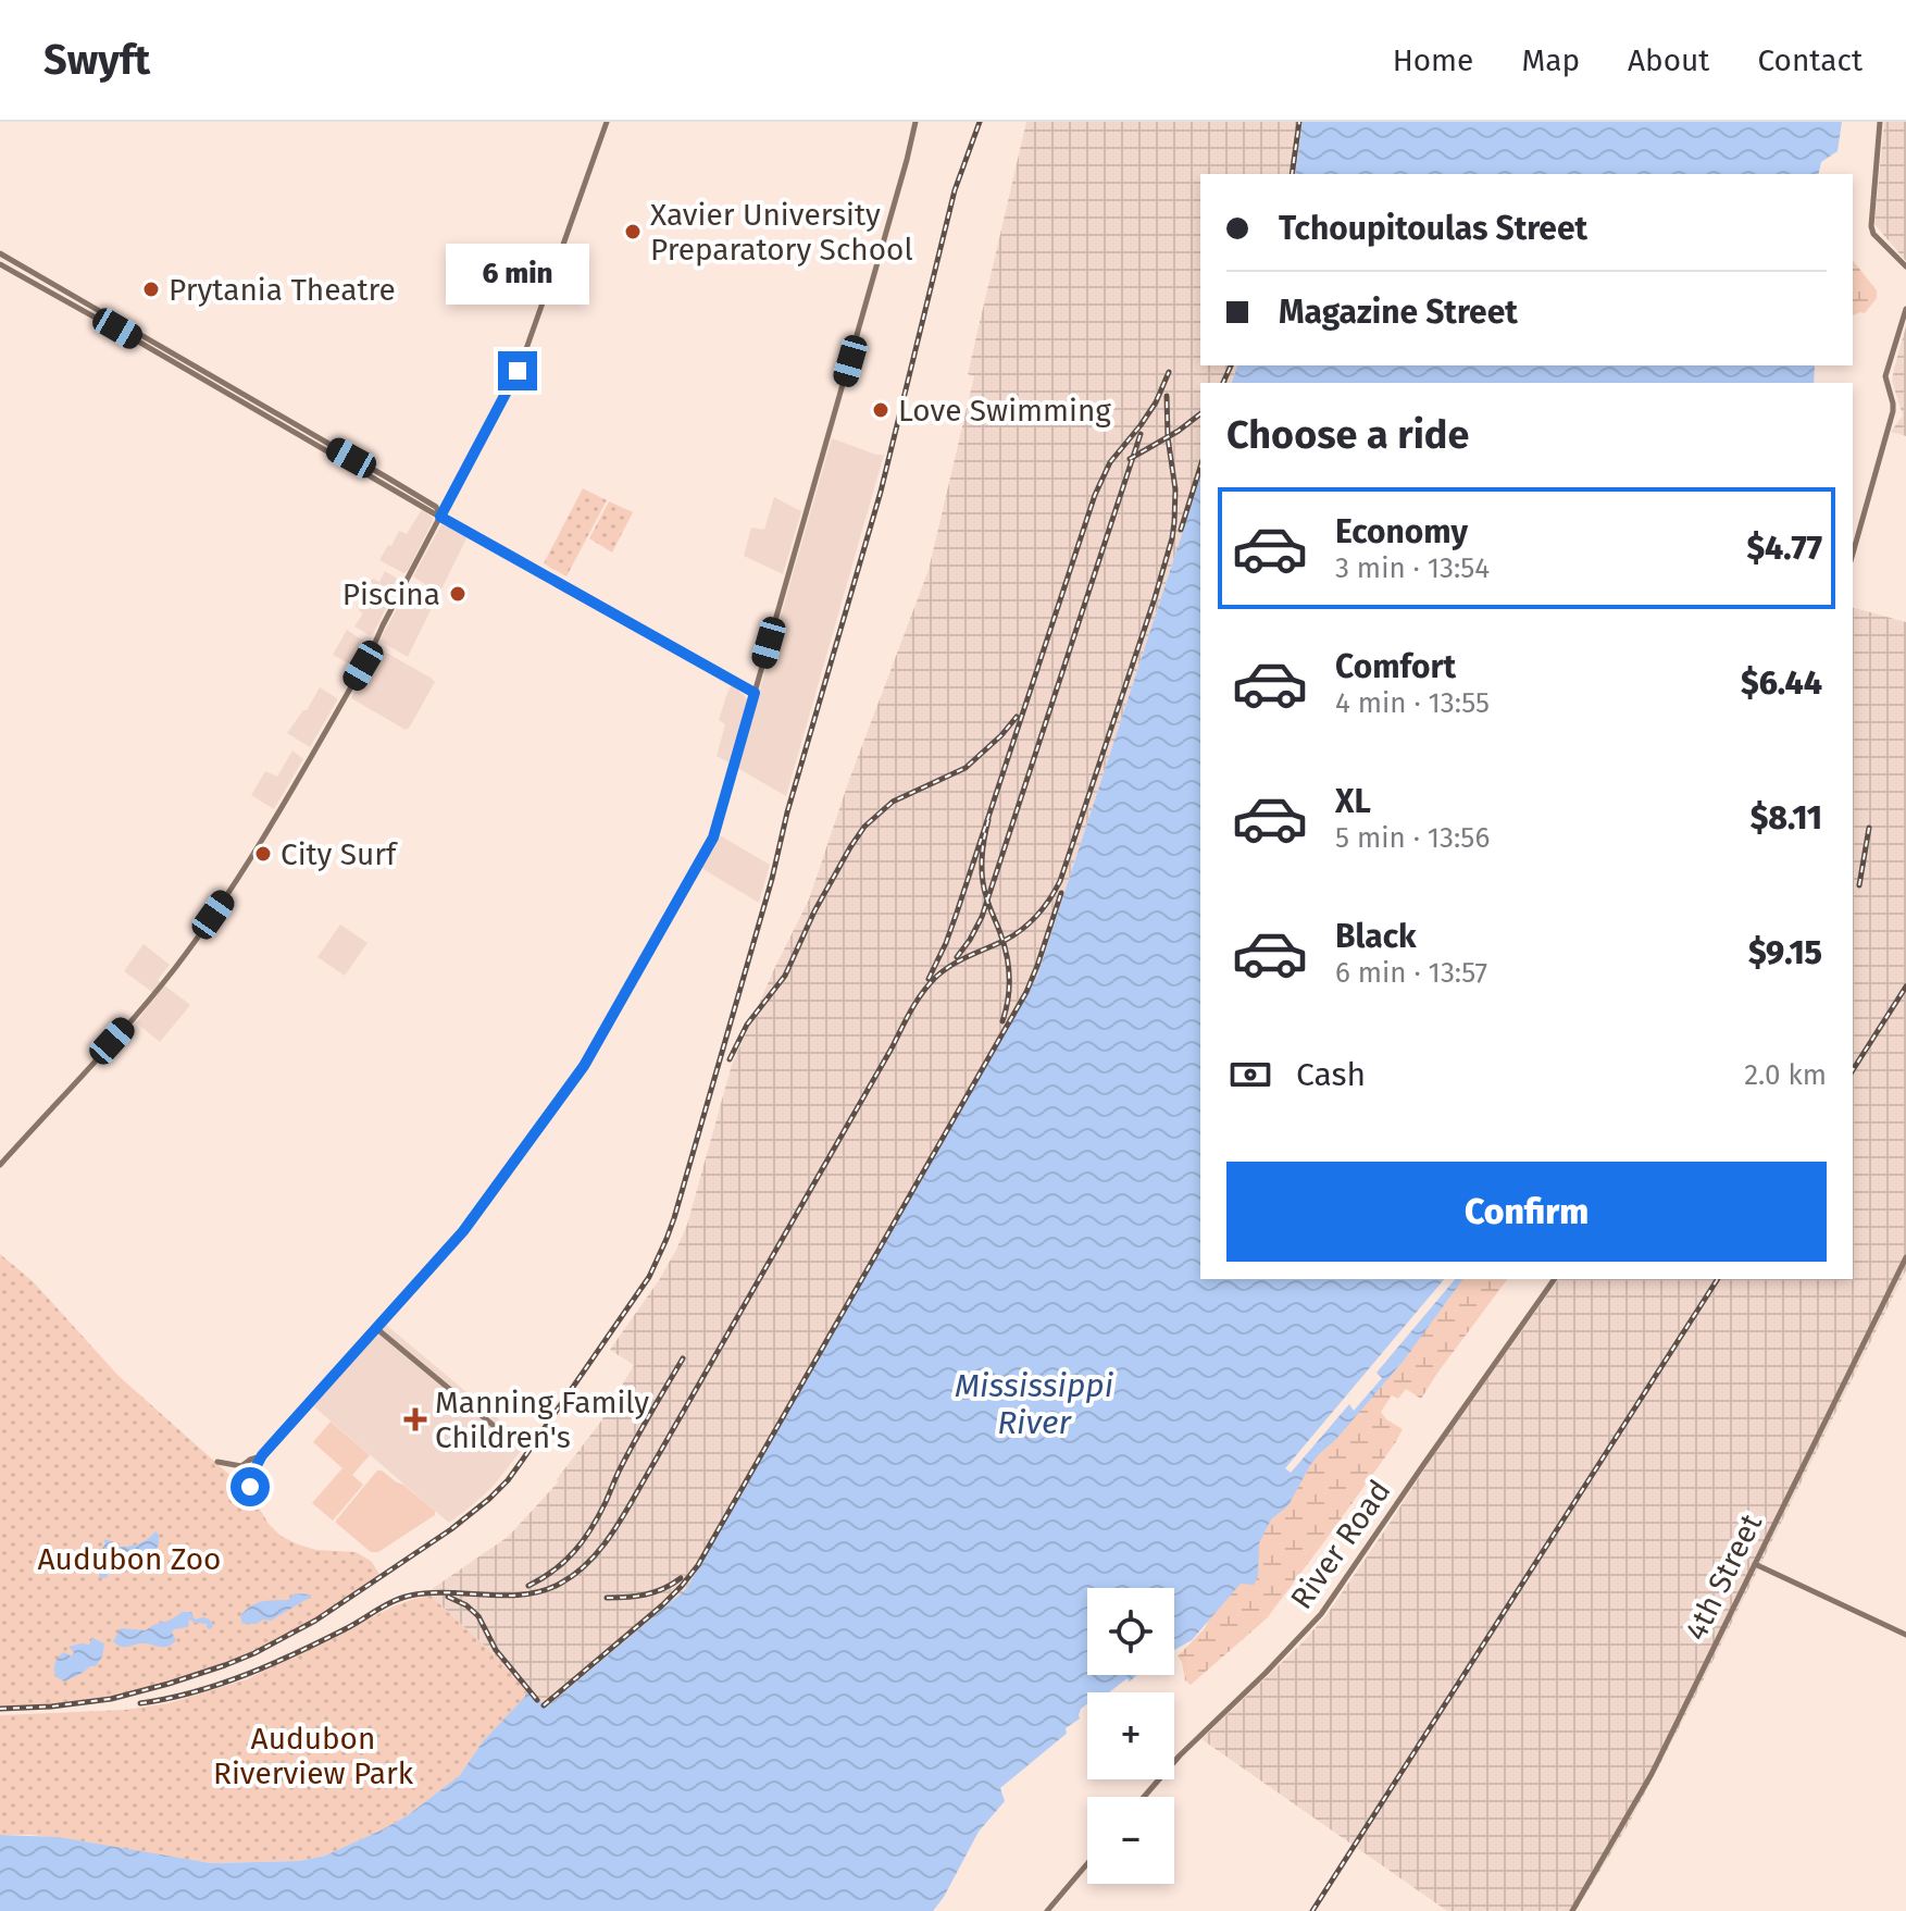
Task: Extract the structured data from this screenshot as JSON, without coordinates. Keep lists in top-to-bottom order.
{
  "streets": {
    "street": ["River Road", "4th Street"]
  },
  "water": ["Mississippi River"],
  "parks": ["Audubon Zoo", "Audubon Riverview Park"],
  "places": {
    "other": [
      "Xavier University Preparatory School",
      "Prytania Theatre",
      "Love Swimming",
      "Piscina",
      "City Surf"
    ],
    "health": ["Manning Family Children's"]
  },
  "page": {
    "header": "Swyft",
    "nav": [
      "Home",
      "Map",
      "About",
      "Contact"
    ],
    "banner": ["Tchoupitoulas Street", "Magazine Street"],
    "bubble": "6 min",
    "heading": "Choose a ride",
    "list": [
      {
        "name": "Economy",
        "note": "3 min · 13:54",
        "value": "$4.77"
      },
      {
        "name": "Comfort",
        "note": "4 min · 13:55",
        "value": "$6.44"
      },
      {
        "name": "XL",
        "note": "5 min · 13:56",
        "value": "$8.11"
      },
      {
        "name": "Black",
        "note": "6 min · 13:57",
        "value": "$9.15"
      }
    ],
    "pay": ["Cash", "2.0 km"],
    "buttons": "Confirm",
    "map_buttons": ["+", "−"]
  }
}
